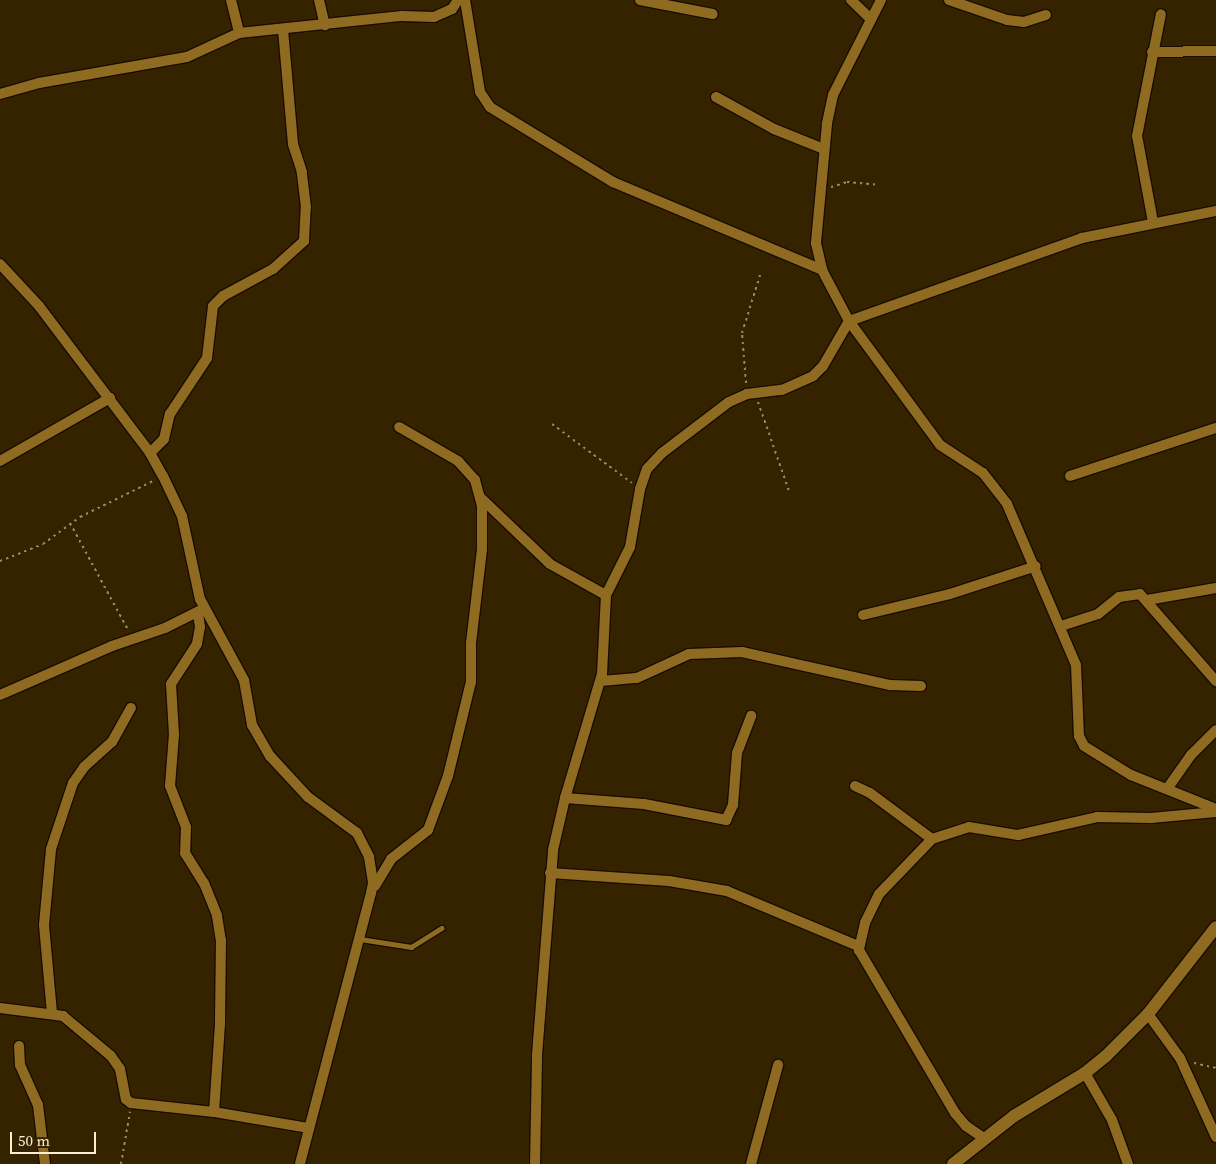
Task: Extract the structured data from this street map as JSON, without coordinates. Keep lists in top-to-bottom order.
{
  "scale_bar": "50 m"
}
